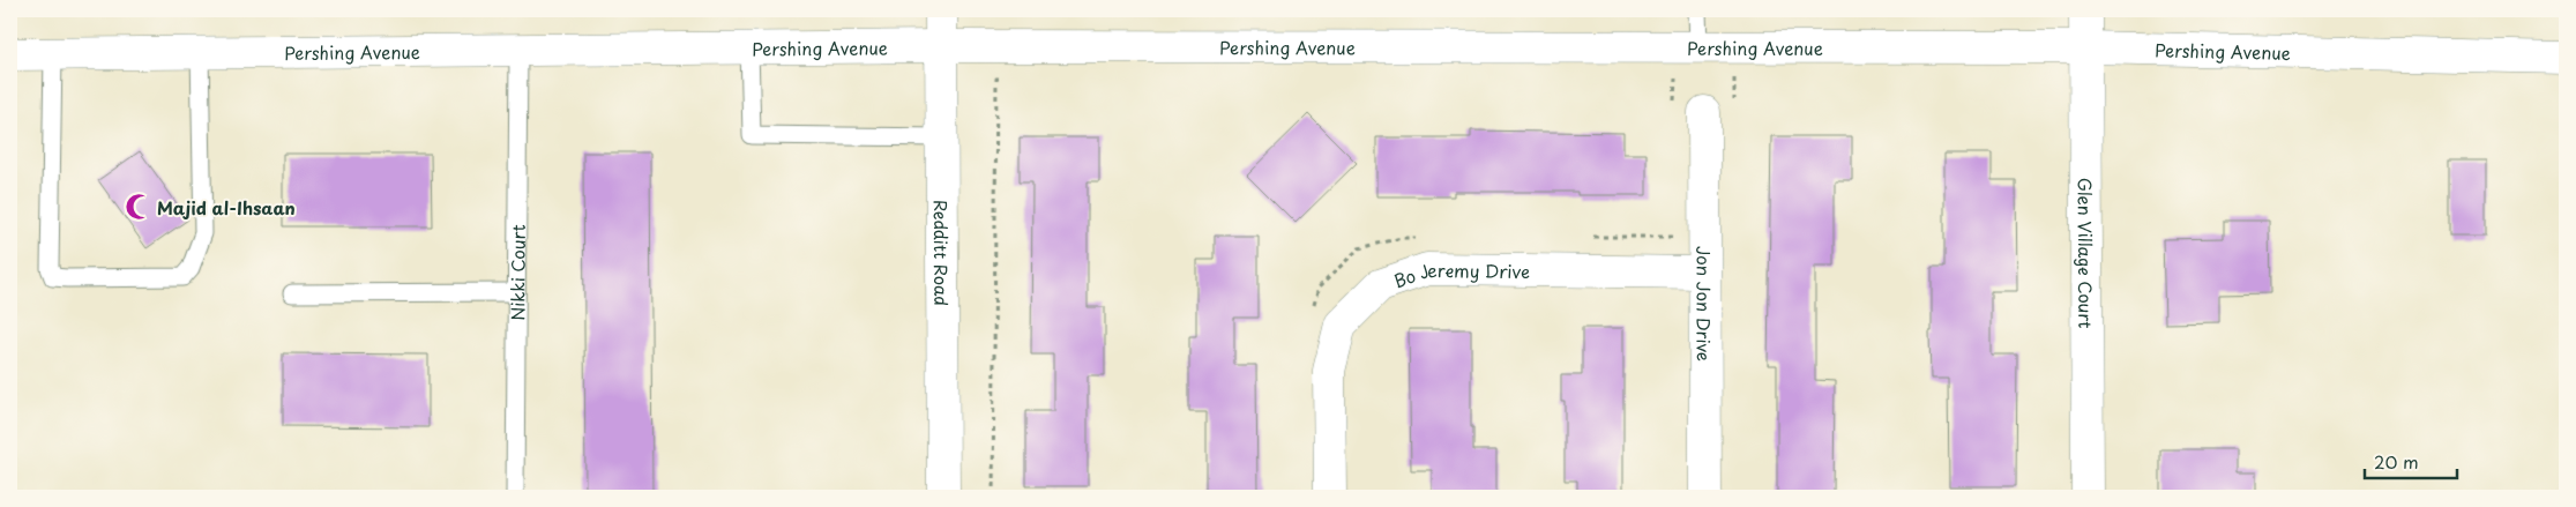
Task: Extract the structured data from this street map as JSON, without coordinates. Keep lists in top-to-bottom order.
{
  "streets": {
    "street": [
      "Pershing Avenue",
      "Redditt Road",
      "Glen Village Court",
      "Bo Jeremy Drive",
      "Jon Jon Drive"
    ],
    "lane": ["Nikki Court"]
  },
  "crossings": [
    ["Pershing Avenue", "Redditt Road"],
    ["Pershing Avenue", "Glen Village Court"],
    ["Pershing Avenue", "Nikki Court"],
    ["Bo Jeremy Drive", "Jon Jon Drive"]
  ],
  "places": {
    "mosque": ["Majid al-Ihsaan"]
  },
  "scale_bar": "20 m"
}
